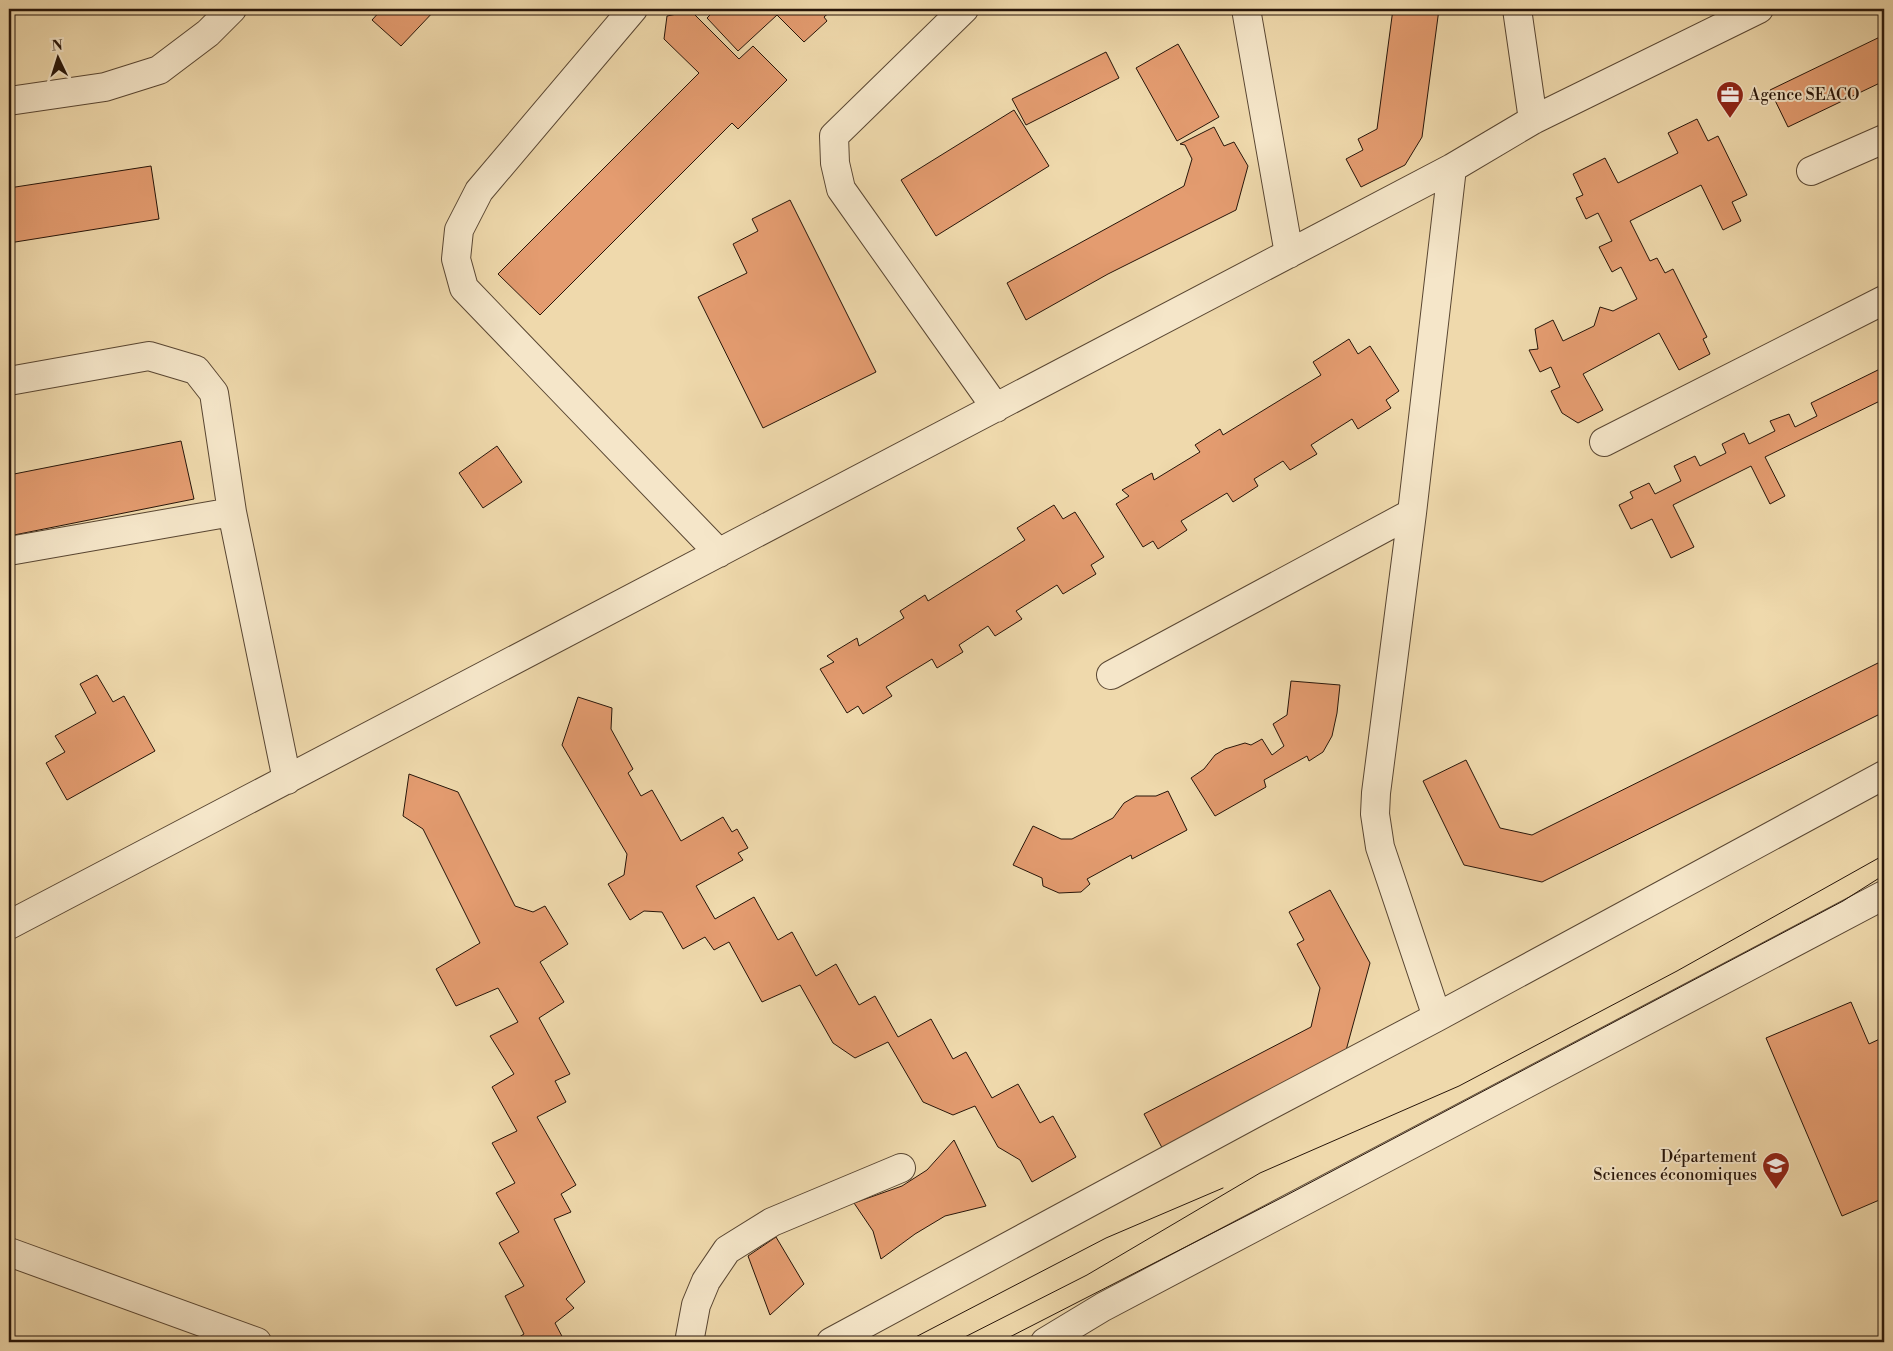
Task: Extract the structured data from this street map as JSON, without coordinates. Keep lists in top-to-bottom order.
{
  "places": {
    "office": ["Agence SEACO"],
    "school or university": ["Département Sciences économiques"]
  },
  "north": "top"
}
